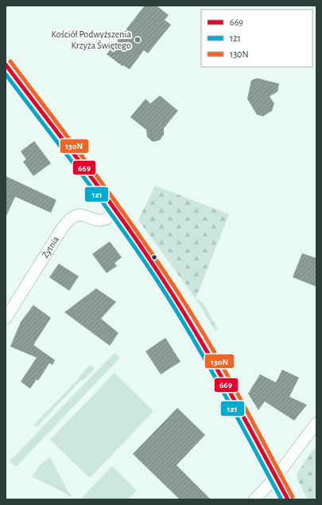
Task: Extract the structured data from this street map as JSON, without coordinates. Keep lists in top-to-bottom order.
{
  "streets": {
    "street": ["Żytnia"]
  },
  "places": ["Kościół Podwyższenia Krzyża Świętego"],
  "lines": ["transit line 130N", "transit line 669", "transit line 121"],
  "legend": ["669", "121", "130N"]
}
